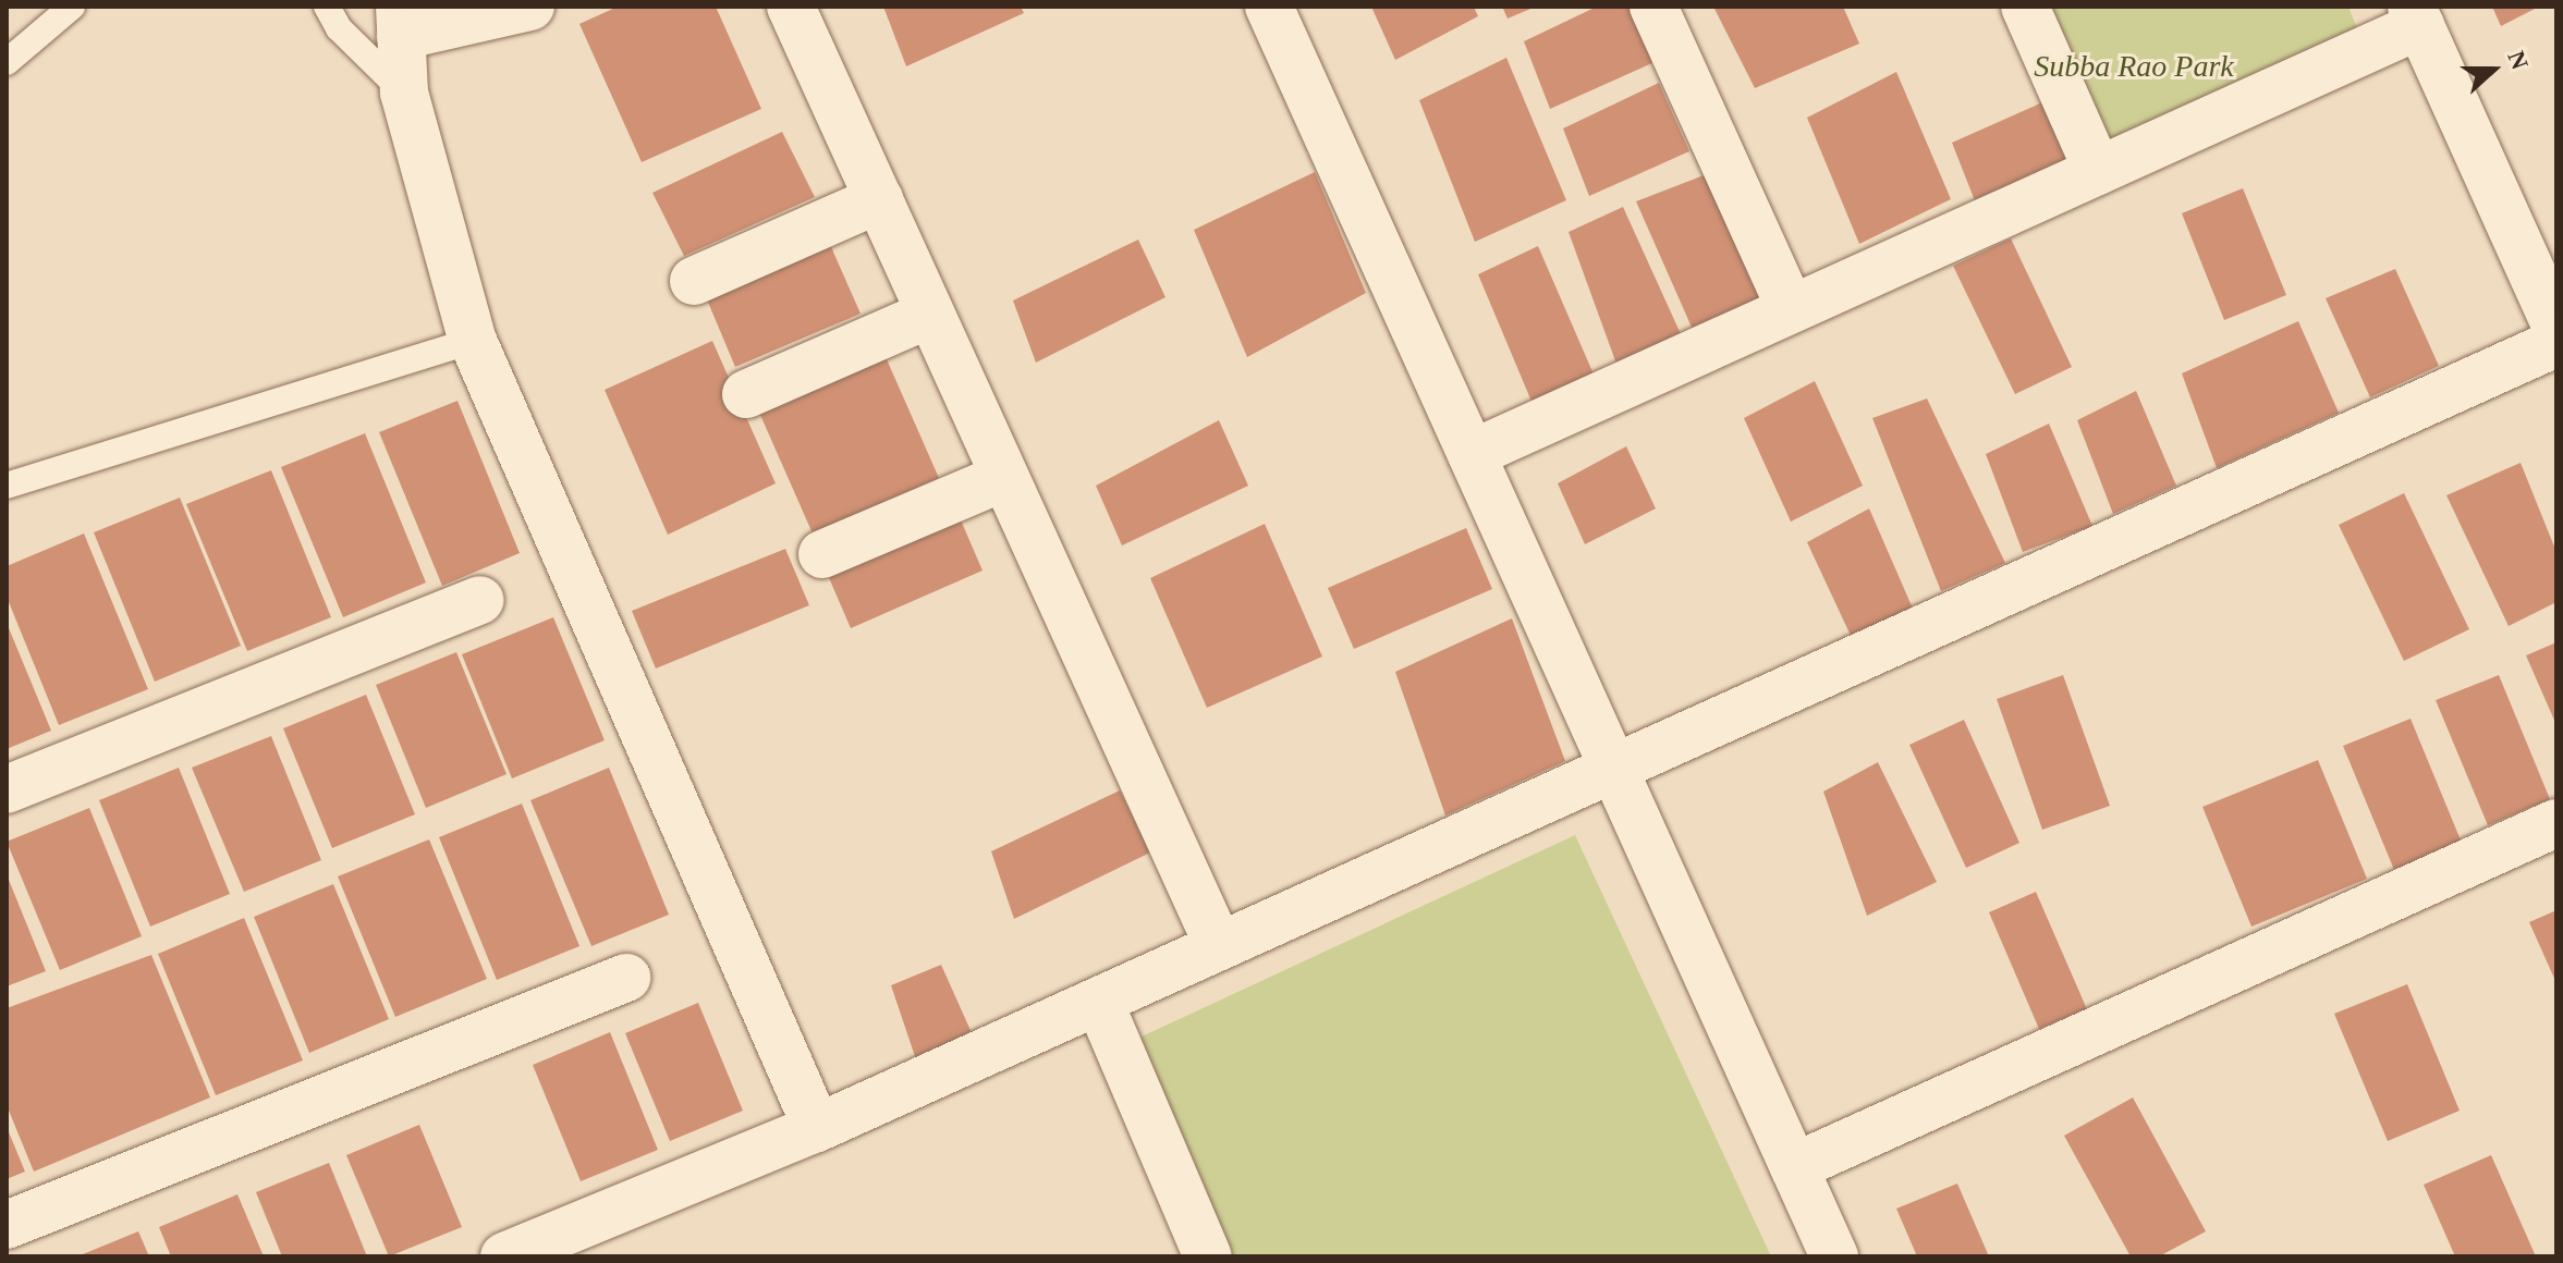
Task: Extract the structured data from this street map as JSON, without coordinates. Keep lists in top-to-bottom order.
{
  "parks": ["Subba Rao Park"],
  "north": "right"
}
